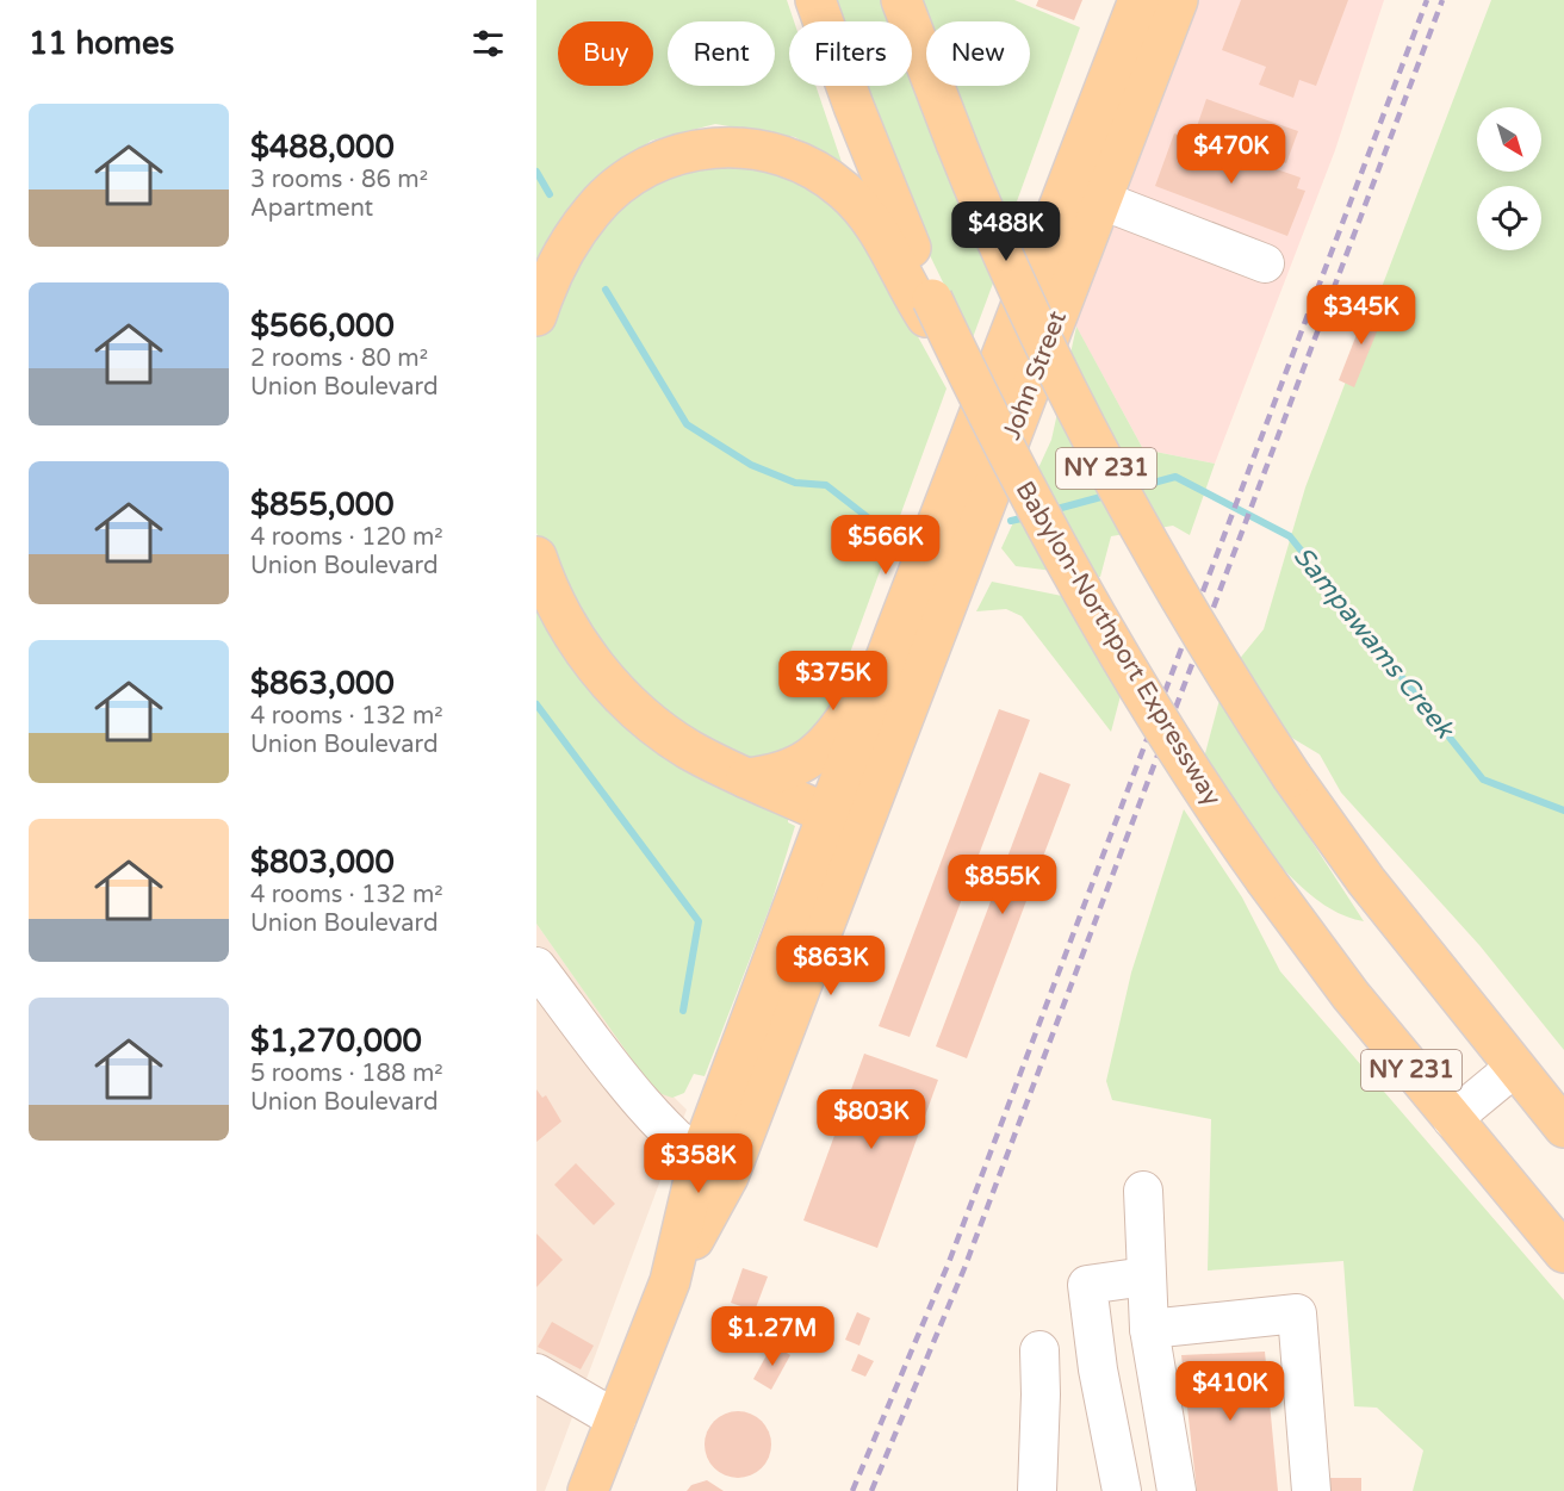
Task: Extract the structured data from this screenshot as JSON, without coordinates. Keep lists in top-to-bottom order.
{
  "streets": {
    "main road": ["John Street", "NY 231", "Babylon-Northport Expressway"]
  },
  "water": ["Sampawams Creek"],
  "north": "bottom right",
  "page": {
    "heading": "11 homes",
    "chip": [
      "Buy",
      "Rent",
      "Filters",
      "New"
    ],
    "list": [
      {
        "name": "$488,000",
        "note": "3 rooms · 86 m² · Apartment"
      },
      {
        "name": "$566,000",
        "note": "2 rooms · 80 m² · Union Boulevard"
      },
      {
        "name": "$855,000",
        "note": "4 rooms · 120 m² · Union Boulevard"
      },
      {
        "name": "$863,000",
        "note": "4 rooms · 132 m² · Union Boulevard"
      },
      {
        "name": "$803,000",
        "note": "4 rooms · 132 m² · Union Boulevard"
      },
      {
        "name": "$1,270,000",
        "note": "5 rooms · 188 m² · Union Boulevard"
      }
    ],
    "price": [
      "$470K",
      "$488K",
      "$345K",
      "$566K",
      "$375K",
      "$855K",
      "$863K",
      "$803K",
      "$358K",
      "$1.27M",
      "$410K"
    ]
  }
}
